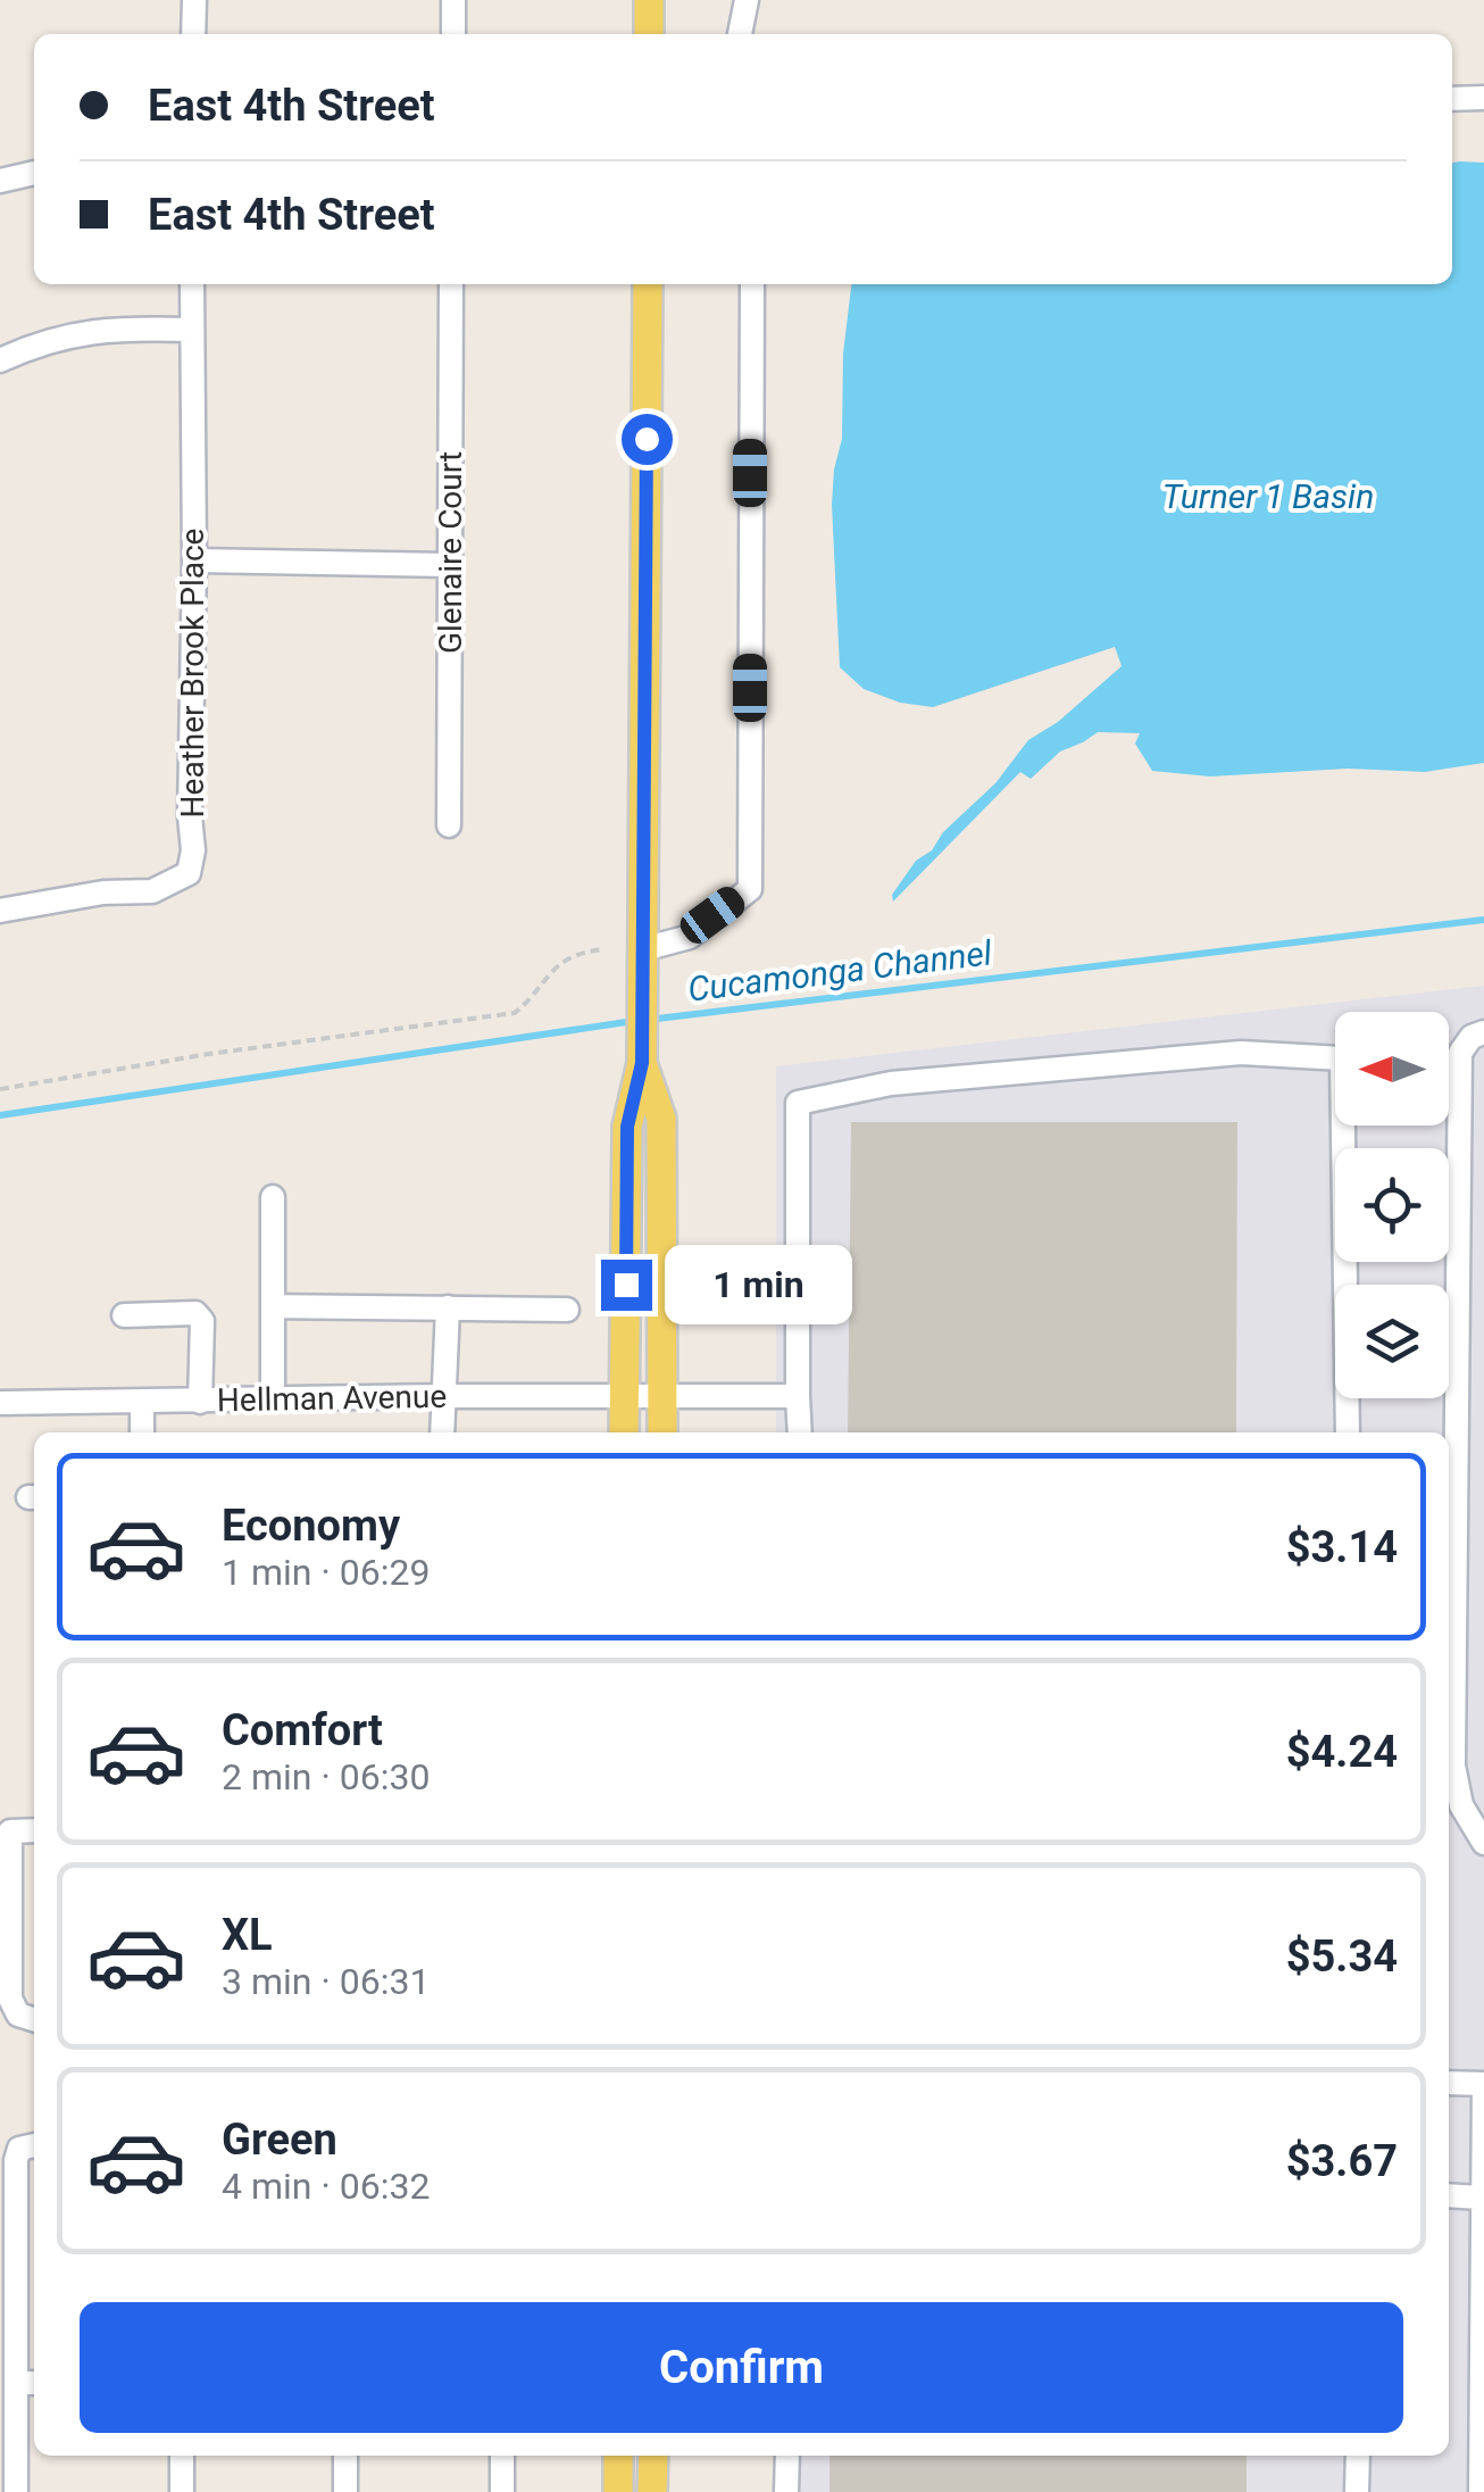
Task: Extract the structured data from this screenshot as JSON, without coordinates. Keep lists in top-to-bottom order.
{
  "streets": {
    "street": ["Glenaire Court", "Heather Brook Place", "Hellman Avenue"]
  },
  "water": ["Turner 1 Basin", "Cucamonga Channel"],
  "north": "left",
  "page": {
    "banner": ["East 4th Street", "East 4th Street"],
    "bubble": "1 min",
    "list": [
      {
        "name": "Economy",
        "note": "1 min · 06:29",
        "value": "$3.14"
      },
      {
        "name": "Comfort",
        "note": "2 min · 06:30",
        "value": "$4.24"
      },
      {
        "name": "XL",
        "note": "3 min · 06:31",
        "value": "$5.34"
      },
      {
        "name": "Green",
        "note": "4 min · 06:32",
        "value": "$3.67"
      }
    ],
    "buttons": "Confirm"
  }
}
